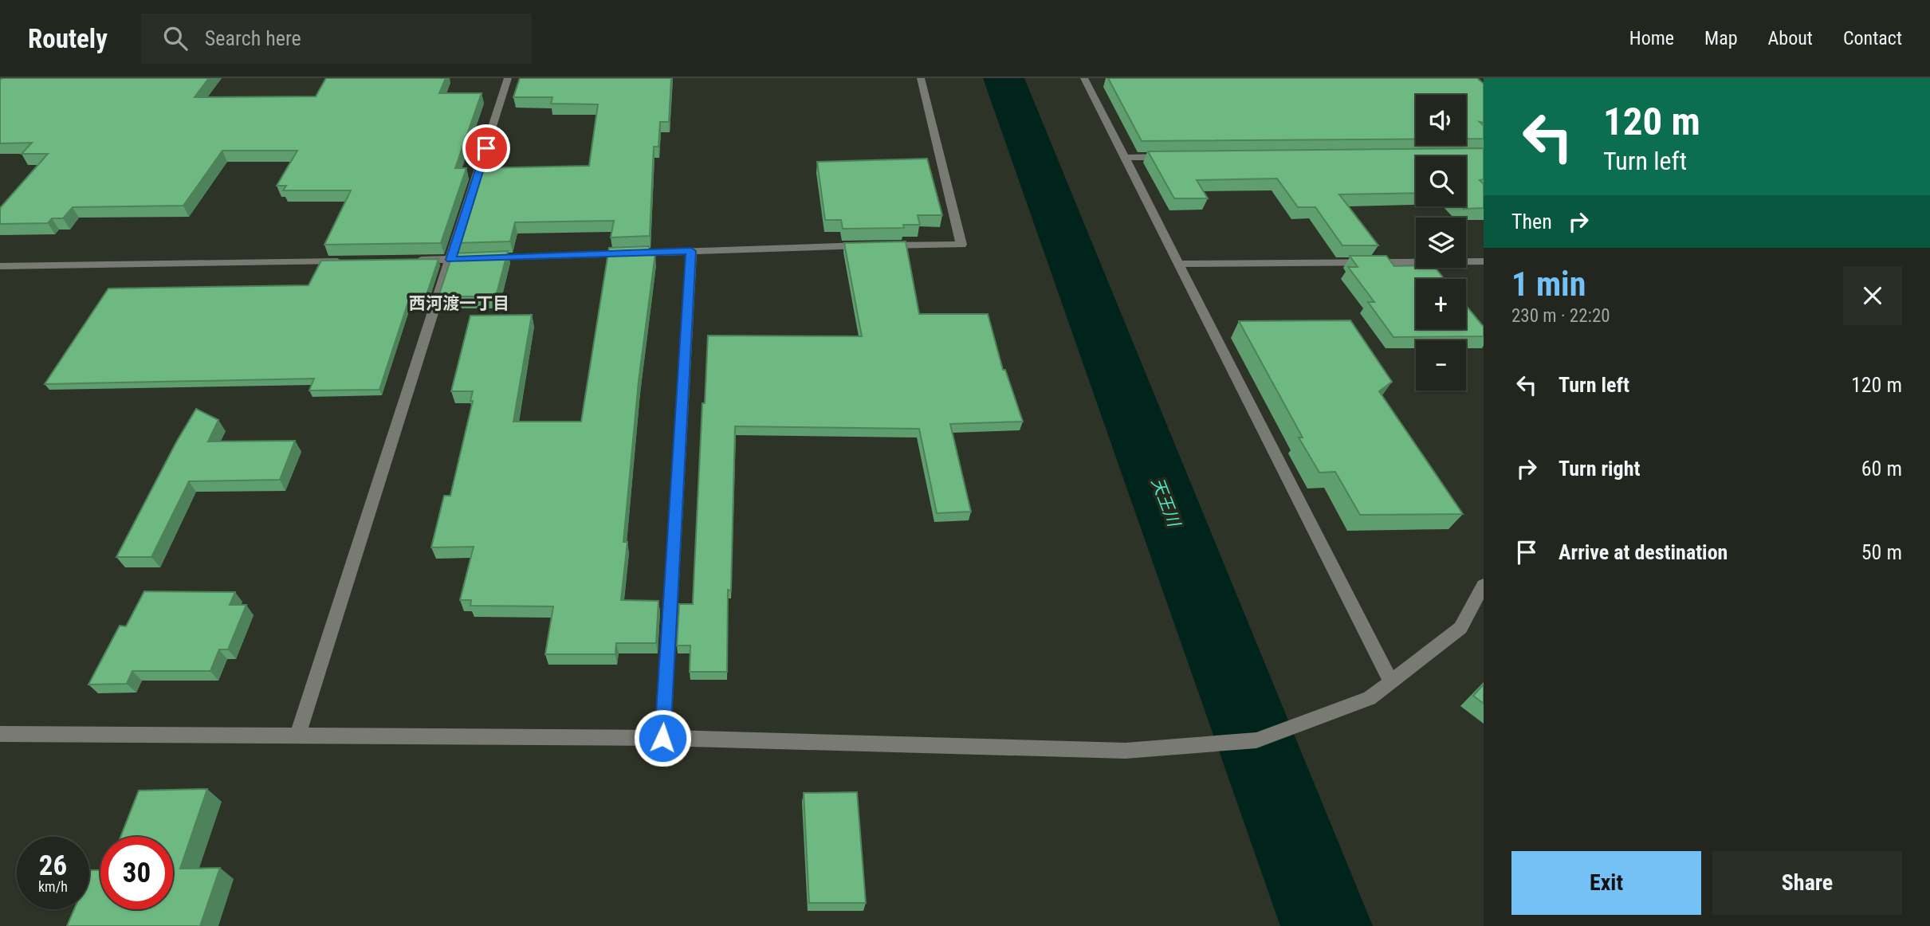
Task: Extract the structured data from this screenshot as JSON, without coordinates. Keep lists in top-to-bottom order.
{
  "districts": ["西河渡一丁目"],
  "water": ["天王川"],
  "page": {
    "header": "Routely",
    "search": "Search here",
    "nav": [
      "Home",
      "Map",
      "About",
      "Contact"
    ],
    "turn": ["120 m", "Turn left"],
    "map_buttons": ["+", "−"],
    "then": "Then",
    "heading": ["1 min", "230 m · 22:20"],
    "list": [
      {
        "name": "Turn left",
        "value": "120 m"
      },
      {
        "name": "Turn right",
        "value": "60 m"
      },
      {
        "name": "Arrive at destination",
        "value": "50 m"
      }
    ],
    "speed": "26 km/h",
    "limit": "30",
    "buttons": ["Exit", "Share"]
  }
}
